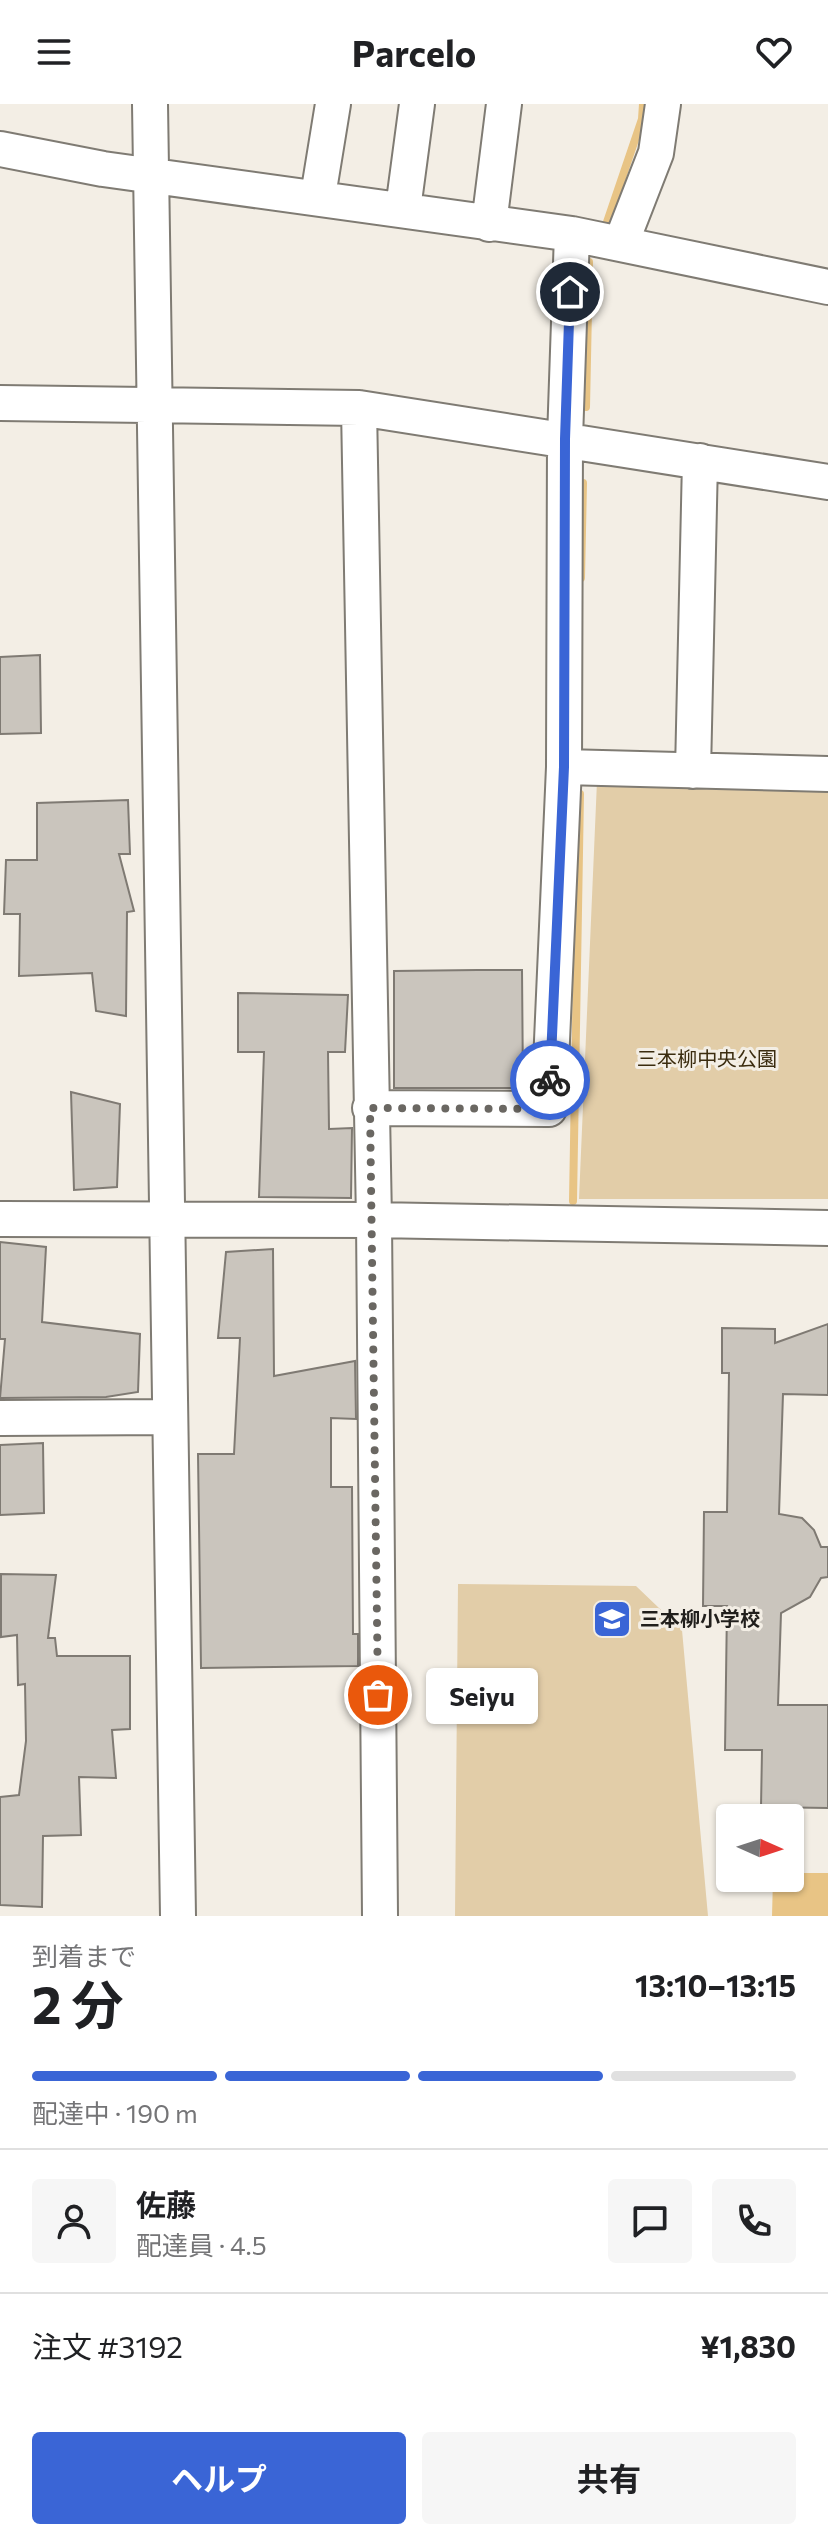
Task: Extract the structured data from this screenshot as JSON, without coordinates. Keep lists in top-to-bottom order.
{
  "parks": ["三本柳中央公園"],
  "places": {
    "school or university": ["三本柳小学校"],
    "other": ["Seiyu"]
  },
  "north": "right",
  "page": {
    "header": "Parcelo",
    "bubble": "Seiyu",
    "heading": ["2 分", "到着まで", "13:10–13:15"],
    "panel": [
      "佐藤",
      "配達員 · 4.5",
      "注文 #3192",
      "¥1,830"
    ],
    "bar": "配達中 · 190 m",
    "buttons": ["ヘルプ", "共有"]
  }
}
